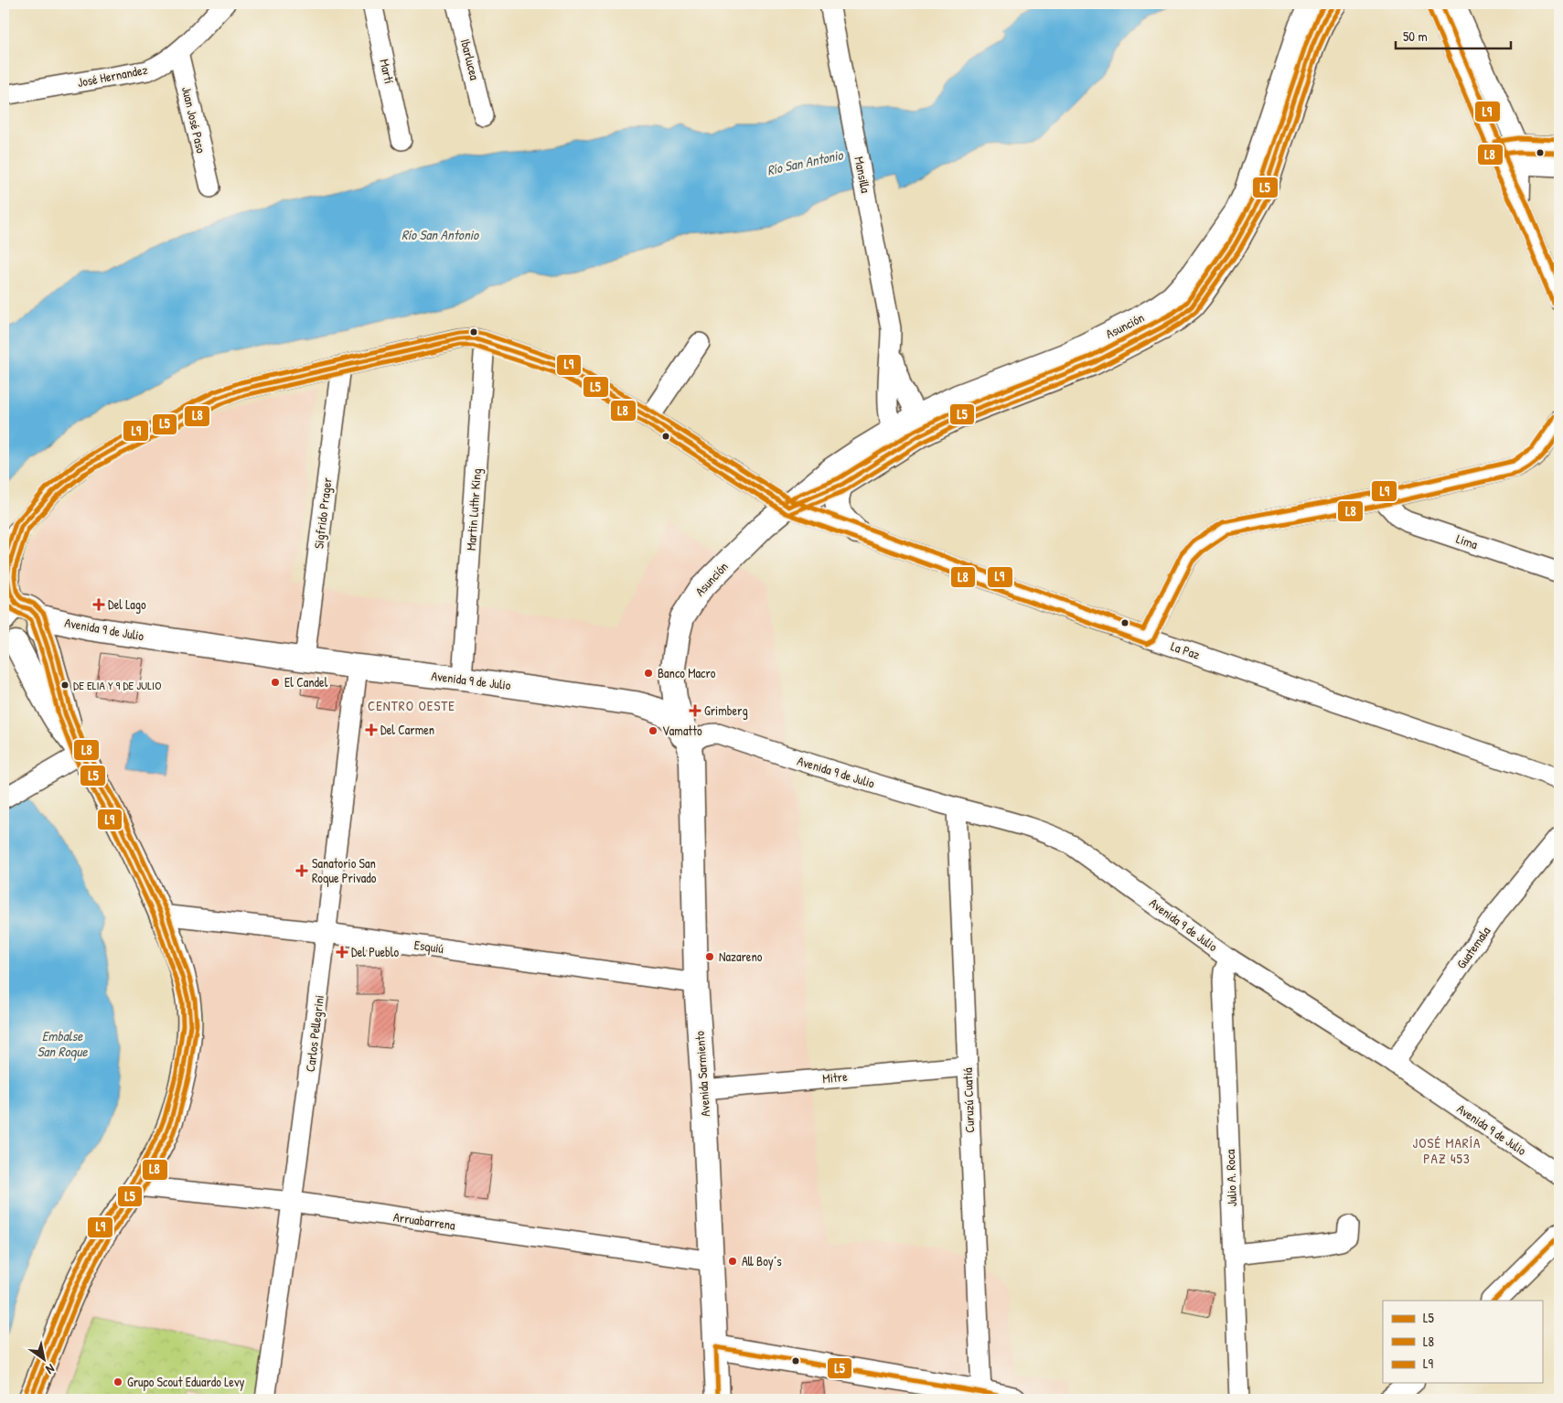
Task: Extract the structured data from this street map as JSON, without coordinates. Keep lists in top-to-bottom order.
{
  "streets": {
    "main road": ["Asunción", "Avenida 9 de Julio", "Avenida Sarmiento"],
    "street": [
      "Ibarlucea",
      "Martí",
      "José Hernandez",
      "Juan José Paso",
      "Mansilla",
      "Martin Luthr King",
      "Sigfrido Prager",
      "Lima",
      "La Paz",
      "Esquiú",
      "Guatemala",
      "Carlos Pellegrini",
      "Mitre",
      "Curuzú Cuatiá",
      "Julio A. Roca",
      "Arruabarrena"
    ]
  },
  "crossings": [
    ["José Hernandez", "Juan José Paso"],
    ["Mansilla", "Asunción"],
    ["Asunción", "Avenida 9 de Julio"],
    ["Asunción", "La Paz"],
    ["Asunción", "Avenida Sarmiento"],
    ["Martin Luthr King", "Avenida 9 de Julio"],
    ["Martin Luthr King", "La Paz"],
    ["Sigfrido Prager", "Avenida 9 de Julio"],
    ["Sigfrido Prager", "La Paz"],
    ["Avenida 9 de Julio", "Guatemala"],
    ["Avenida 9 de Julio", "Carlos Pellegrini"],
    ["Avenida 9 de Julio", "Avenida Sarmiento"],
    ["Avenida 9 de Julio", "Curuzú Cuatiá"],
    ["Avenida 9 de Julio", "Julio A. Roca"],
    ["Esquiú", "Carlos Pellegrini"],
    ["Esquiú", "Avenida Sarmiento"],
    ["Carlos Pellegrini", "Arruabarrena"],
    ["Avenida Sarmiento", "Mitre"],
    ["Avenida Sarmiento", "Arruabarrena"],
    ["Mitre", "Curuzú Cuatiá"]
  ],
  "districts": ["CENTRO OESTE", "JOSÉ MARÍA PAZ 453"],
  "water": ["Río San Antonio", "Embalse San Roque"],
  "places": {
    "health": [
      "Del Lago",
      "Grimberg",
      "Del Carmen",
      "Sanatorio San Roque Privado",
      "Del Pueblo"
    ],
    "other": [
      "Banco Macro",
      "El Candel",
      "DE ELIA Y 9 DE JULIO",
      "Vamatto",
      "Nazareno",
      "All Boy´s",
      "Grupo Scout Eduardo Levy"
    ]
  },
  "lines": ["transit line L5", "transit line L9", "transit line L8"],
  "legend": ["L5", "L8", "L9"],
  "scale_bar": "50 m",
  "north": "bottom right"
}
